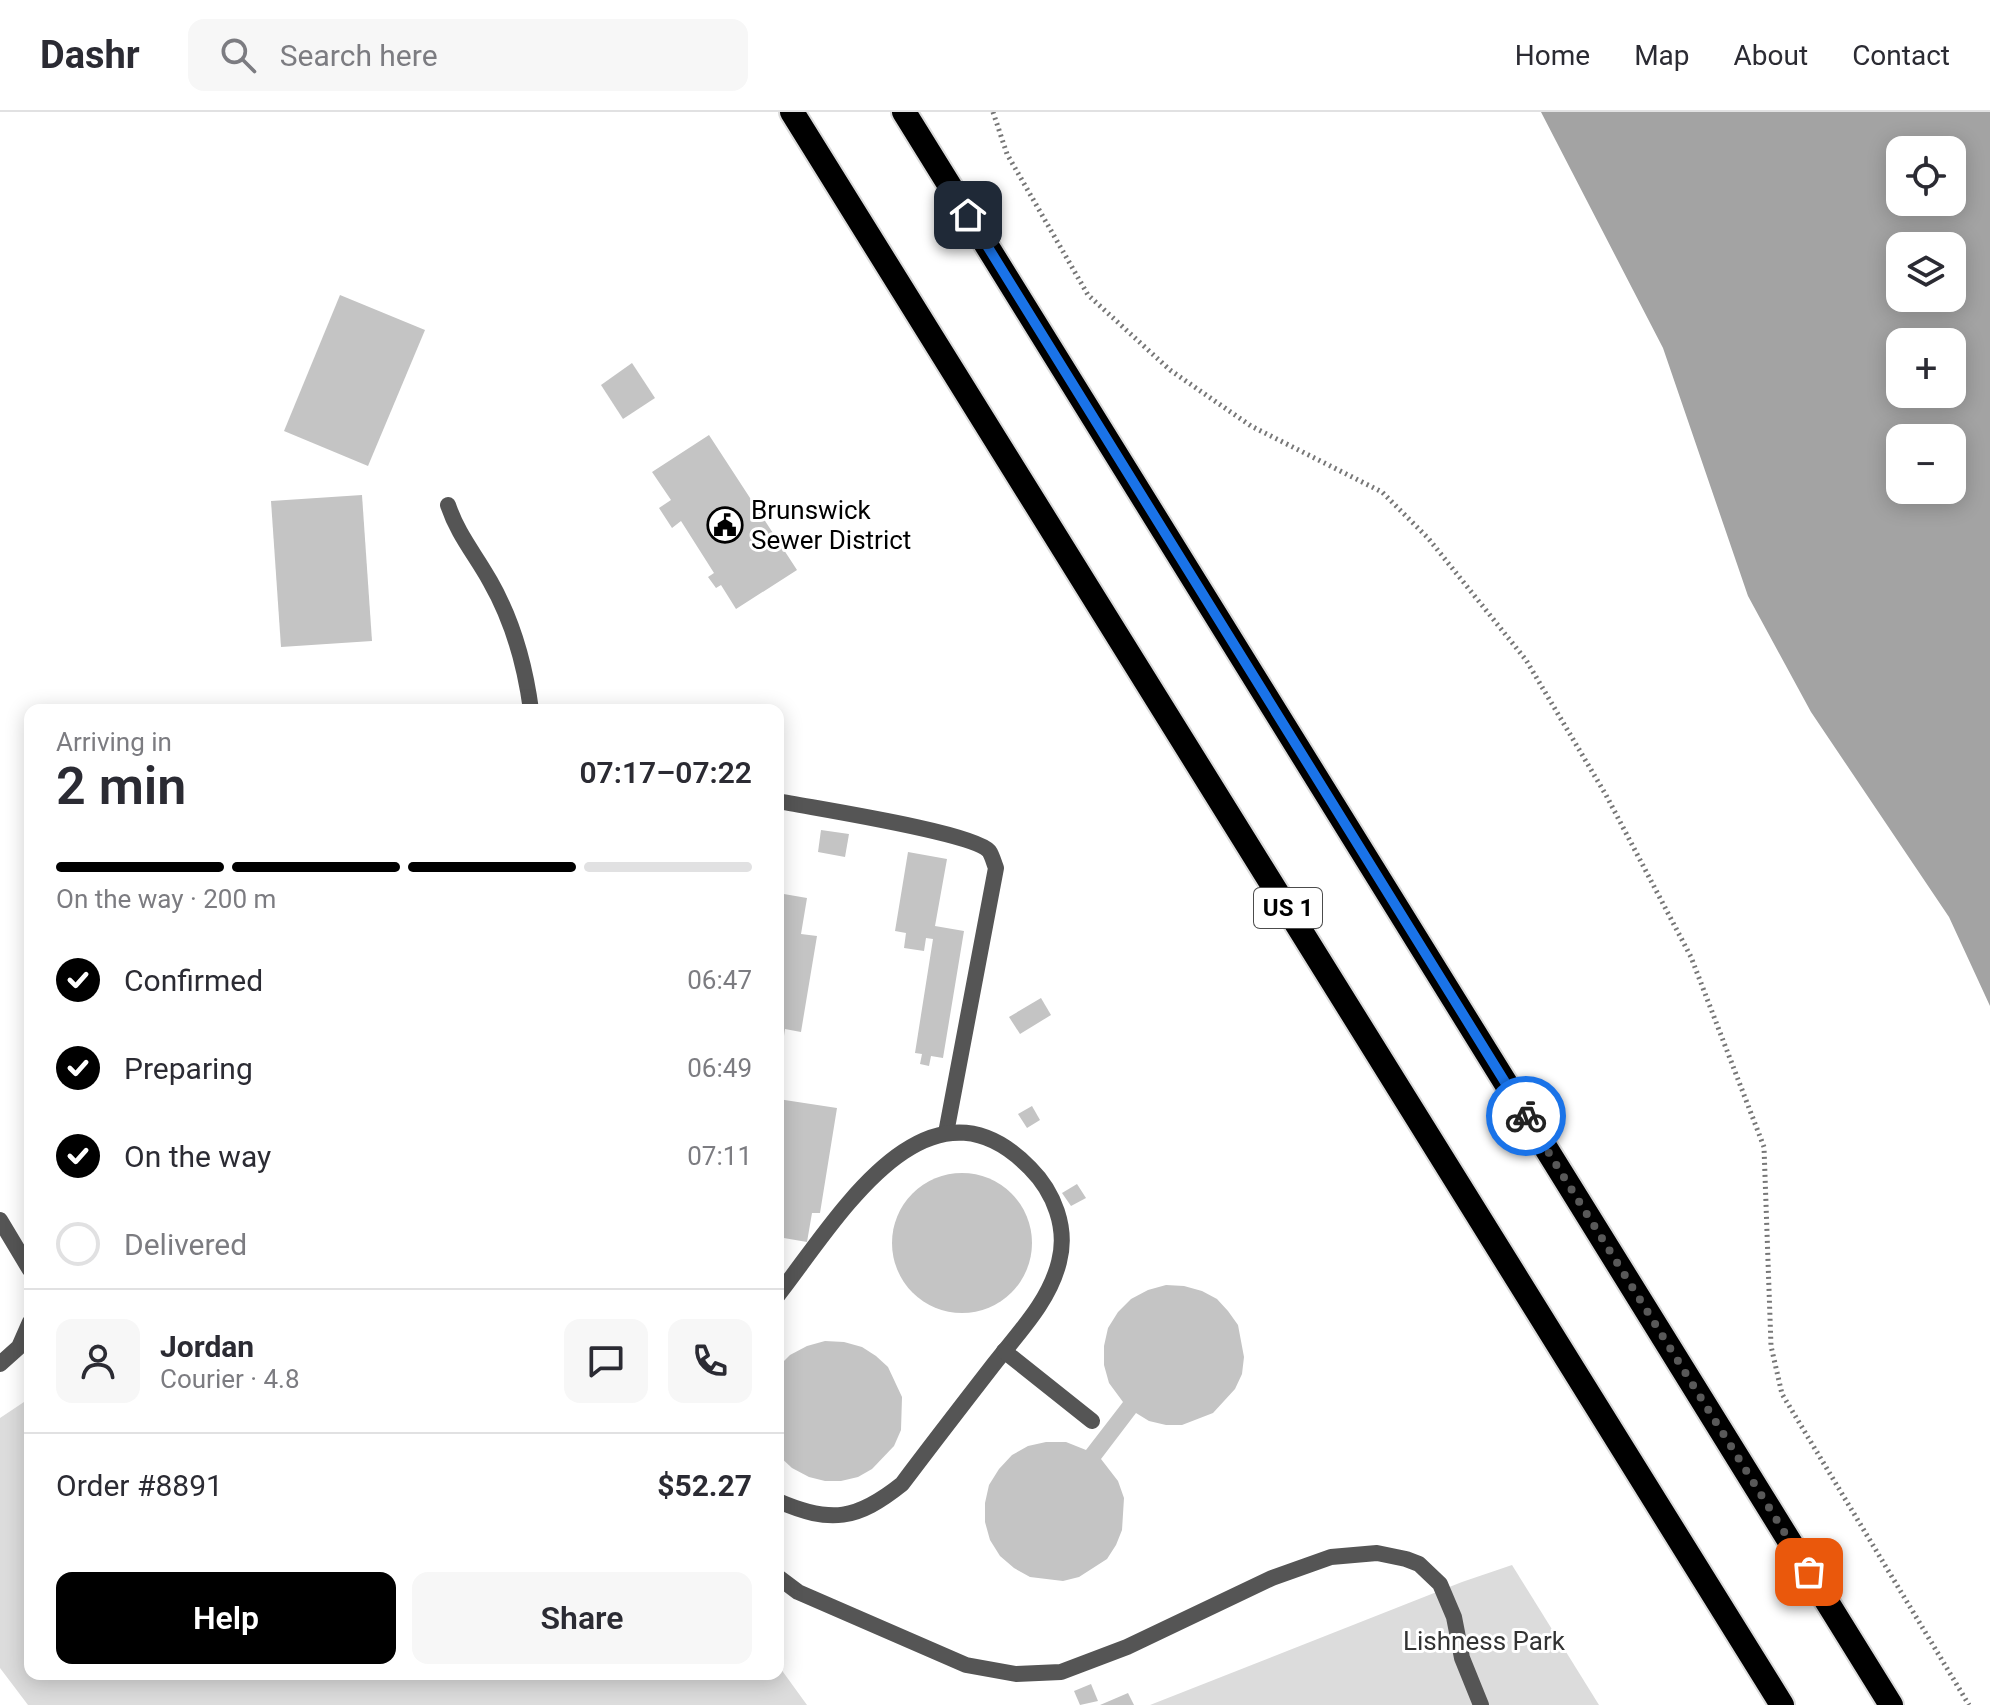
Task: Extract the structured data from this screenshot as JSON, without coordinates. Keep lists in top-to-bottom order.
{
  "streets": {
    "highway": ["US 1"]
  },
  "parks": ["Lishness Park"],
  "places": {
    "public building": ["Brunswick Sewer District"]
  },
  "page": {
    "header": "Dashr",
    "search": "Search here",
    "nav": [
      "Home",
      "Map",
      "About",
      "Contact"
    ],
    "map_buttons": ["+", "−"],
    "heading": ["2 min", "Arriving in", "07:17–07:22"],
    "panel": [
      "Jordan",
      "Courier · 4.8",
      "Order #8891",
      "$52.27"
    ],
    "bar": "On the way · 200 m",
    "list": [
      ["Confirmed", "06:47"],
      ["Preparing", "06:49"],
      ["On the way", "07:11"],
      "Delivered"
    ],
    "buttons": ["Help", "Share"]
  }
}
